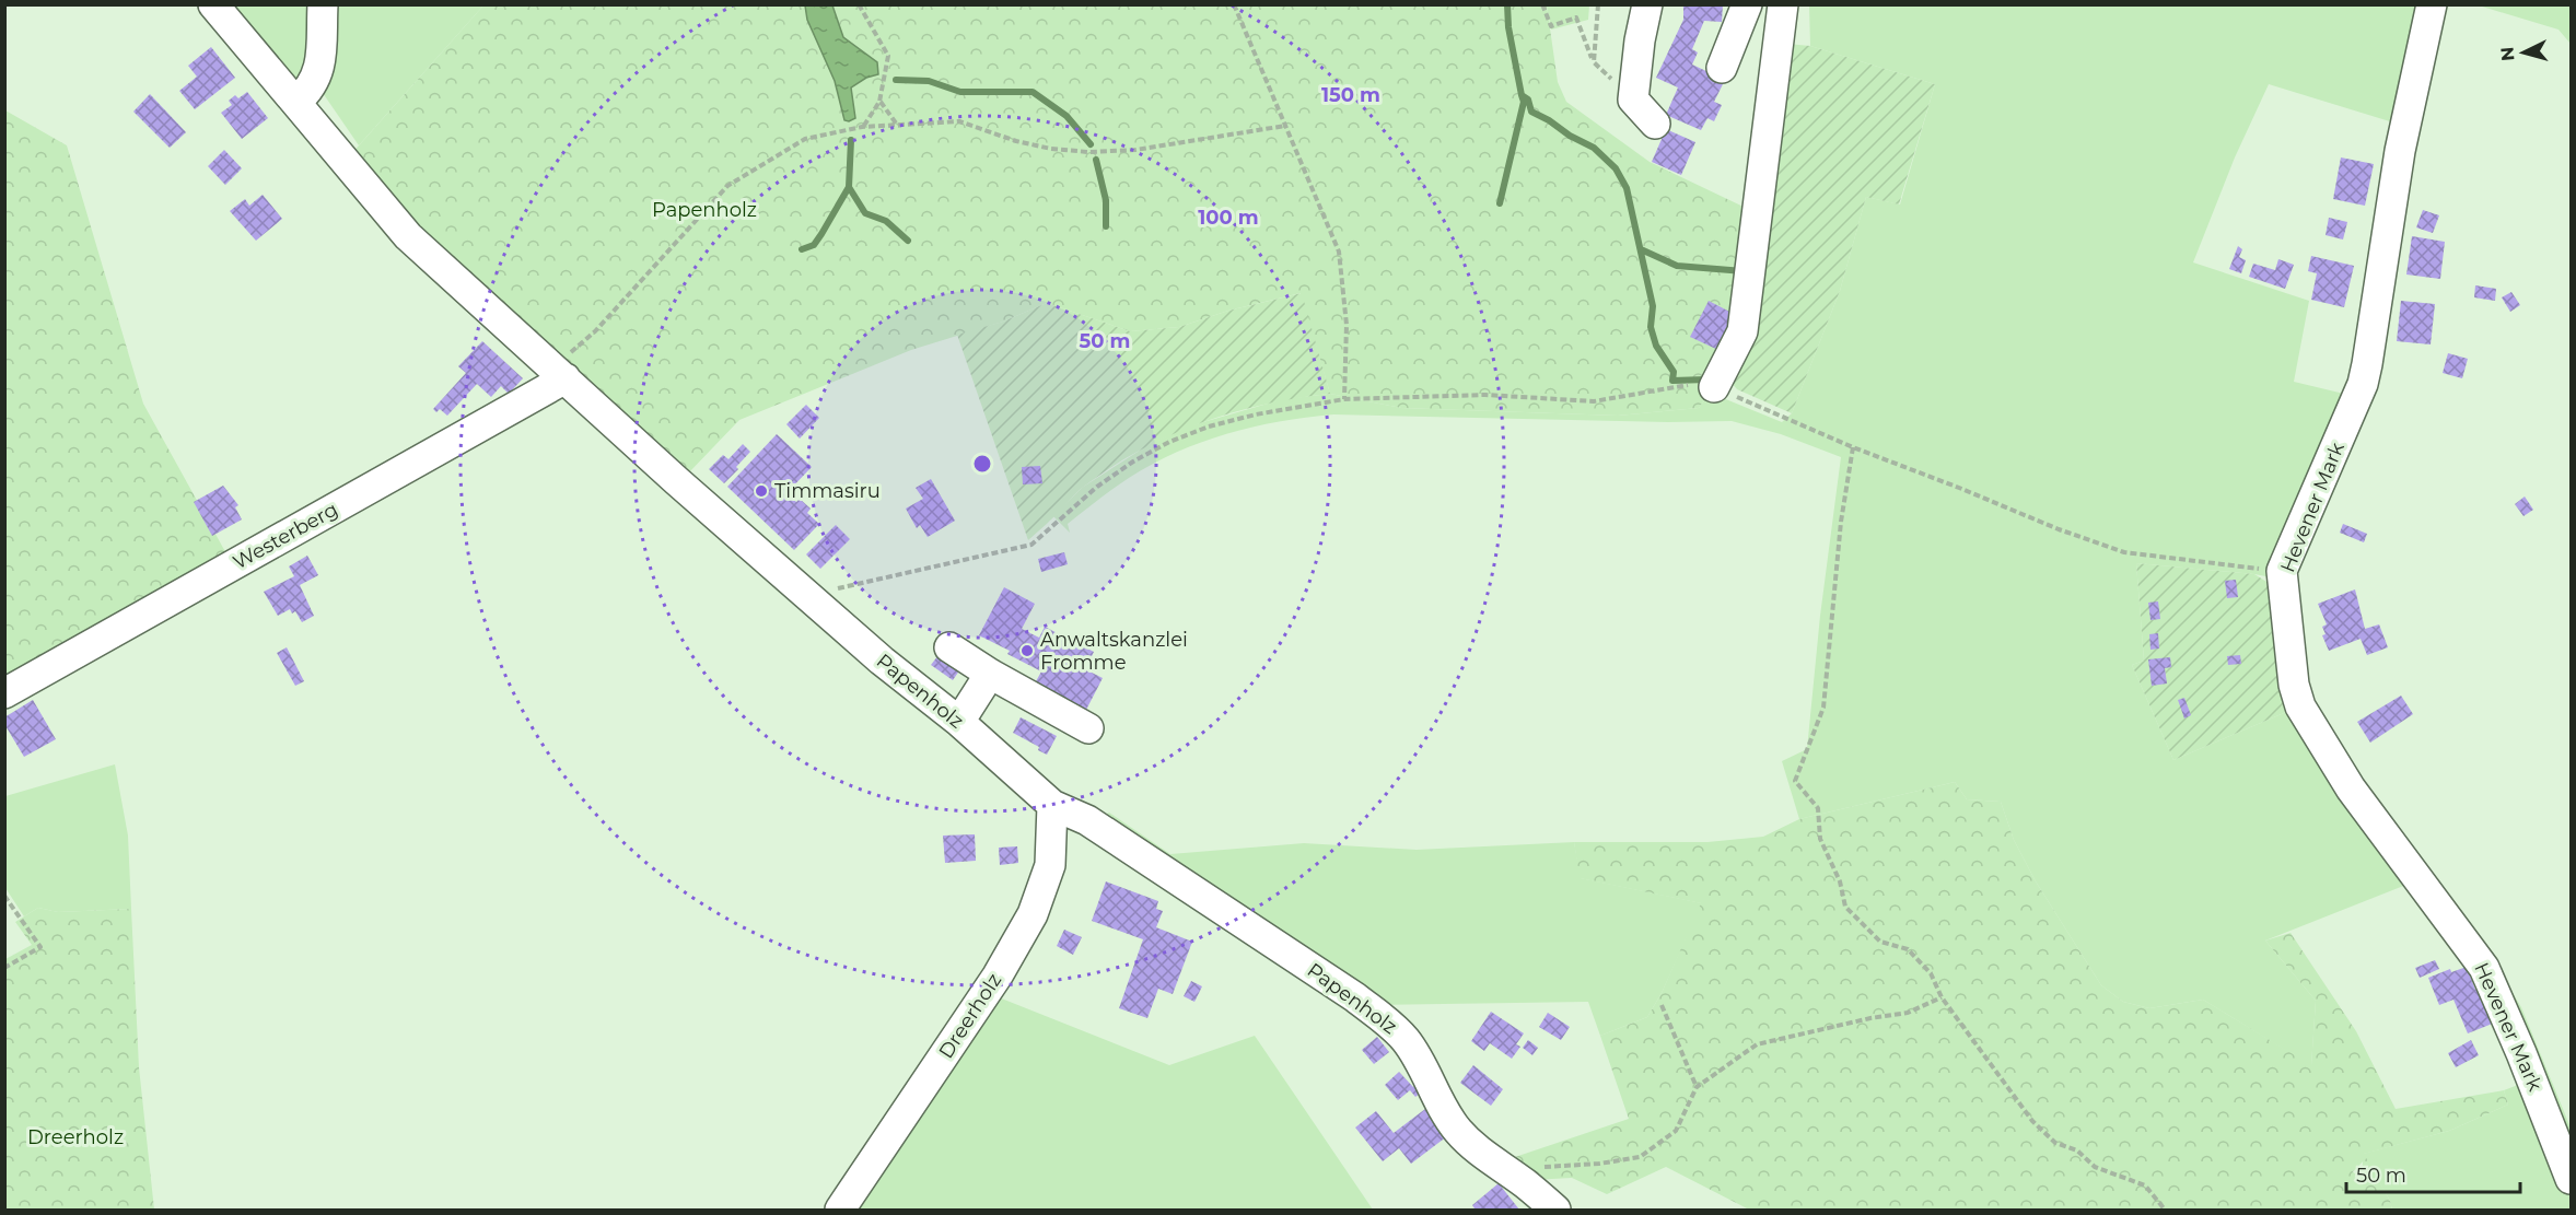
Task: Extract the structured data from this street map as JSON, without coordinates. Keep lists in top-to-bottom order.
{
  "streets": {
    "street": [
      "Hevener Mark",
      "Westerberg",
      "Papenholz",
      "Dreerholz"
    ]
  },
  "crossings": [
    ["Westerberg", "Papenholz"],
    ["Papenholz", "Dreerholz"]
  ],
  "parks": ["Papenholz", "Dreerholz"],
  "places": ["Timmasiru", "Anwaltskanzlei Fromme"],
  "scale_bar": "50 m",
  "north": "left",
  "rings": ["150 m", "100 m", "50 m"]
}
